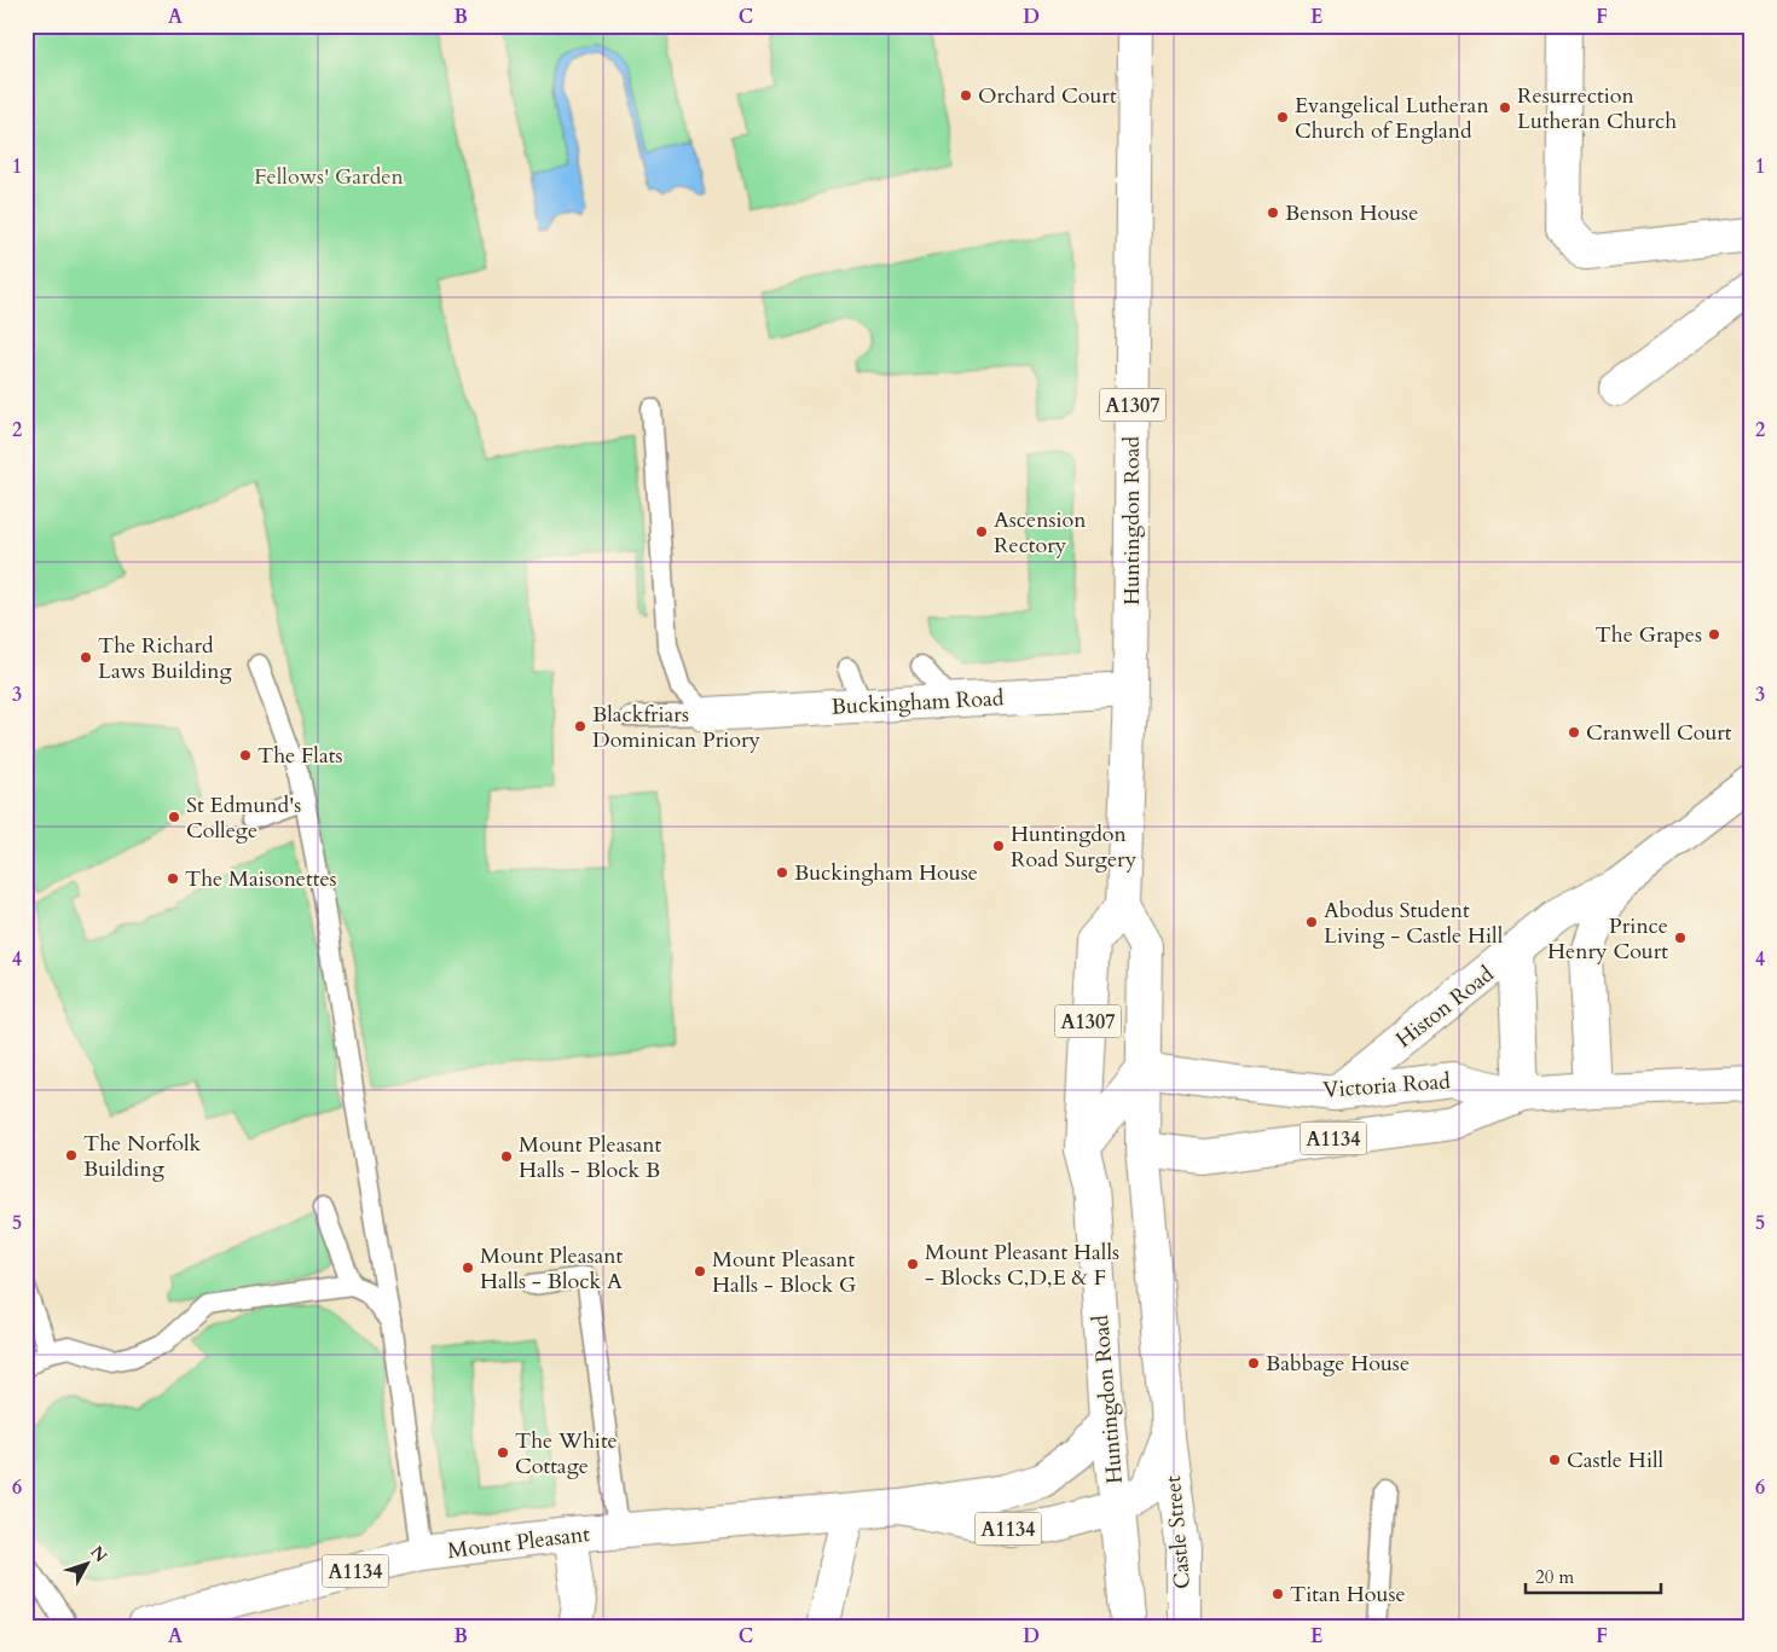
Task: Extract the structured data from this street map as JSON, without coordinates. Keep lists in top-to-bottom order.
{
  "streets": {
    "main road": [
      "A1307",
      "Huntingdon Road",
      "Buckingham Road",
      "Histon Road",
      "Victoria Road",
      "A1134",
      "Castle Street",
      "Mount Pleasant"
    ]
  },
  "crossings": [
    ["A1307", "Huntingdon Road"],
    ["A1307", "Victoria Road"],
    ["A1307", "A1134"],
    ["Huntingdon Road", "Buckingham Road"],
    ["Huntingdon Road", "Mount Pleasant"],
    ["Histon Road", "Victoria Road"],
    ["Victoria Road", "A1134"],
    ["A1134", "Castle Street"],
    ["A1134", "Mount Pleasant"],
    ["Castle Street", "Mount Pleasant"]
  ],
  "parks": ["Fellows' Garden"],
  "places": [
    "Orchard Court",
    "Resurrection Lutheran Church",
    "Evangelical Lutheran Church of England",
    "Benson House",
    "Ascension Rectory",
    "The Grapes",
    "The Richard Laws Building",
    "Blackfriars Dominican Priory",
    "Cranwell Court",
    "The Flats",
    "St Edmund's College",
    "Huntingdon Road Surgery",
    "Buckingham House",
    "The Maisonettes",
    "Abodus Student Living - Castle Hill",
    "Prince Henry Court",
    "The Norfolk Building",
    "Mount Pleasant Halls - Block B",
    "Mount Pleasant Halls - Blocks C,D,E & F",
    "Mount Pleasant Halls - Block A",
    "Mount Pleasant Halls - Block G",
    "Babbage House",
    "The White Cottage",
    "Castle Hill",
    "Titan House"
  ],
  "scale_bar": "20 m",
  "north": "top right",
  "grid": {
    "columns": [
      "A",
      "B",
      "C",
      "D",
      "E",
      "F"
    ],
    "rows": [
      "1",
      "2",
      "3",
      "4",
      "5",
      "6"
    ]
  }
}
